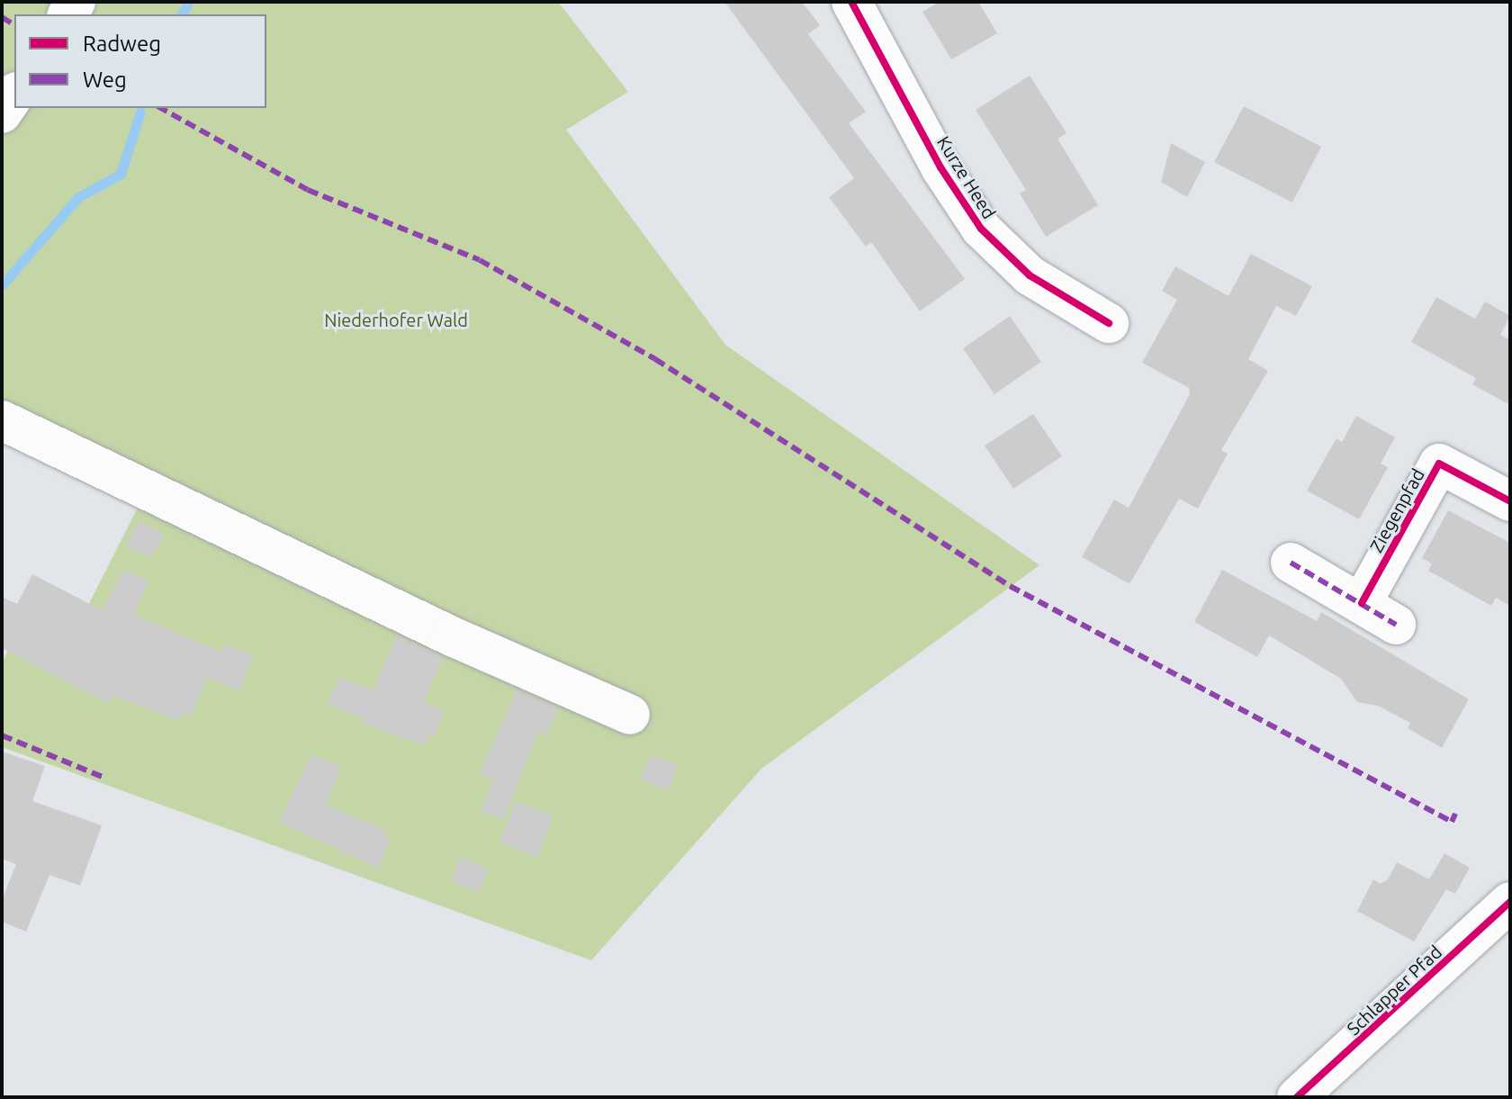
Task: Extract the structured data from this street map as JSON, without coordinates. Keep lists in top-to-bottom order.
{
  "streets": {
    "street": ["Kurze Heed", "Ziegenpfad", "Schlapper Pfad"]
  },
  "parks": ["Niederhofer Wald"],
  "legend": ["Radweg", "Weg"]
}
